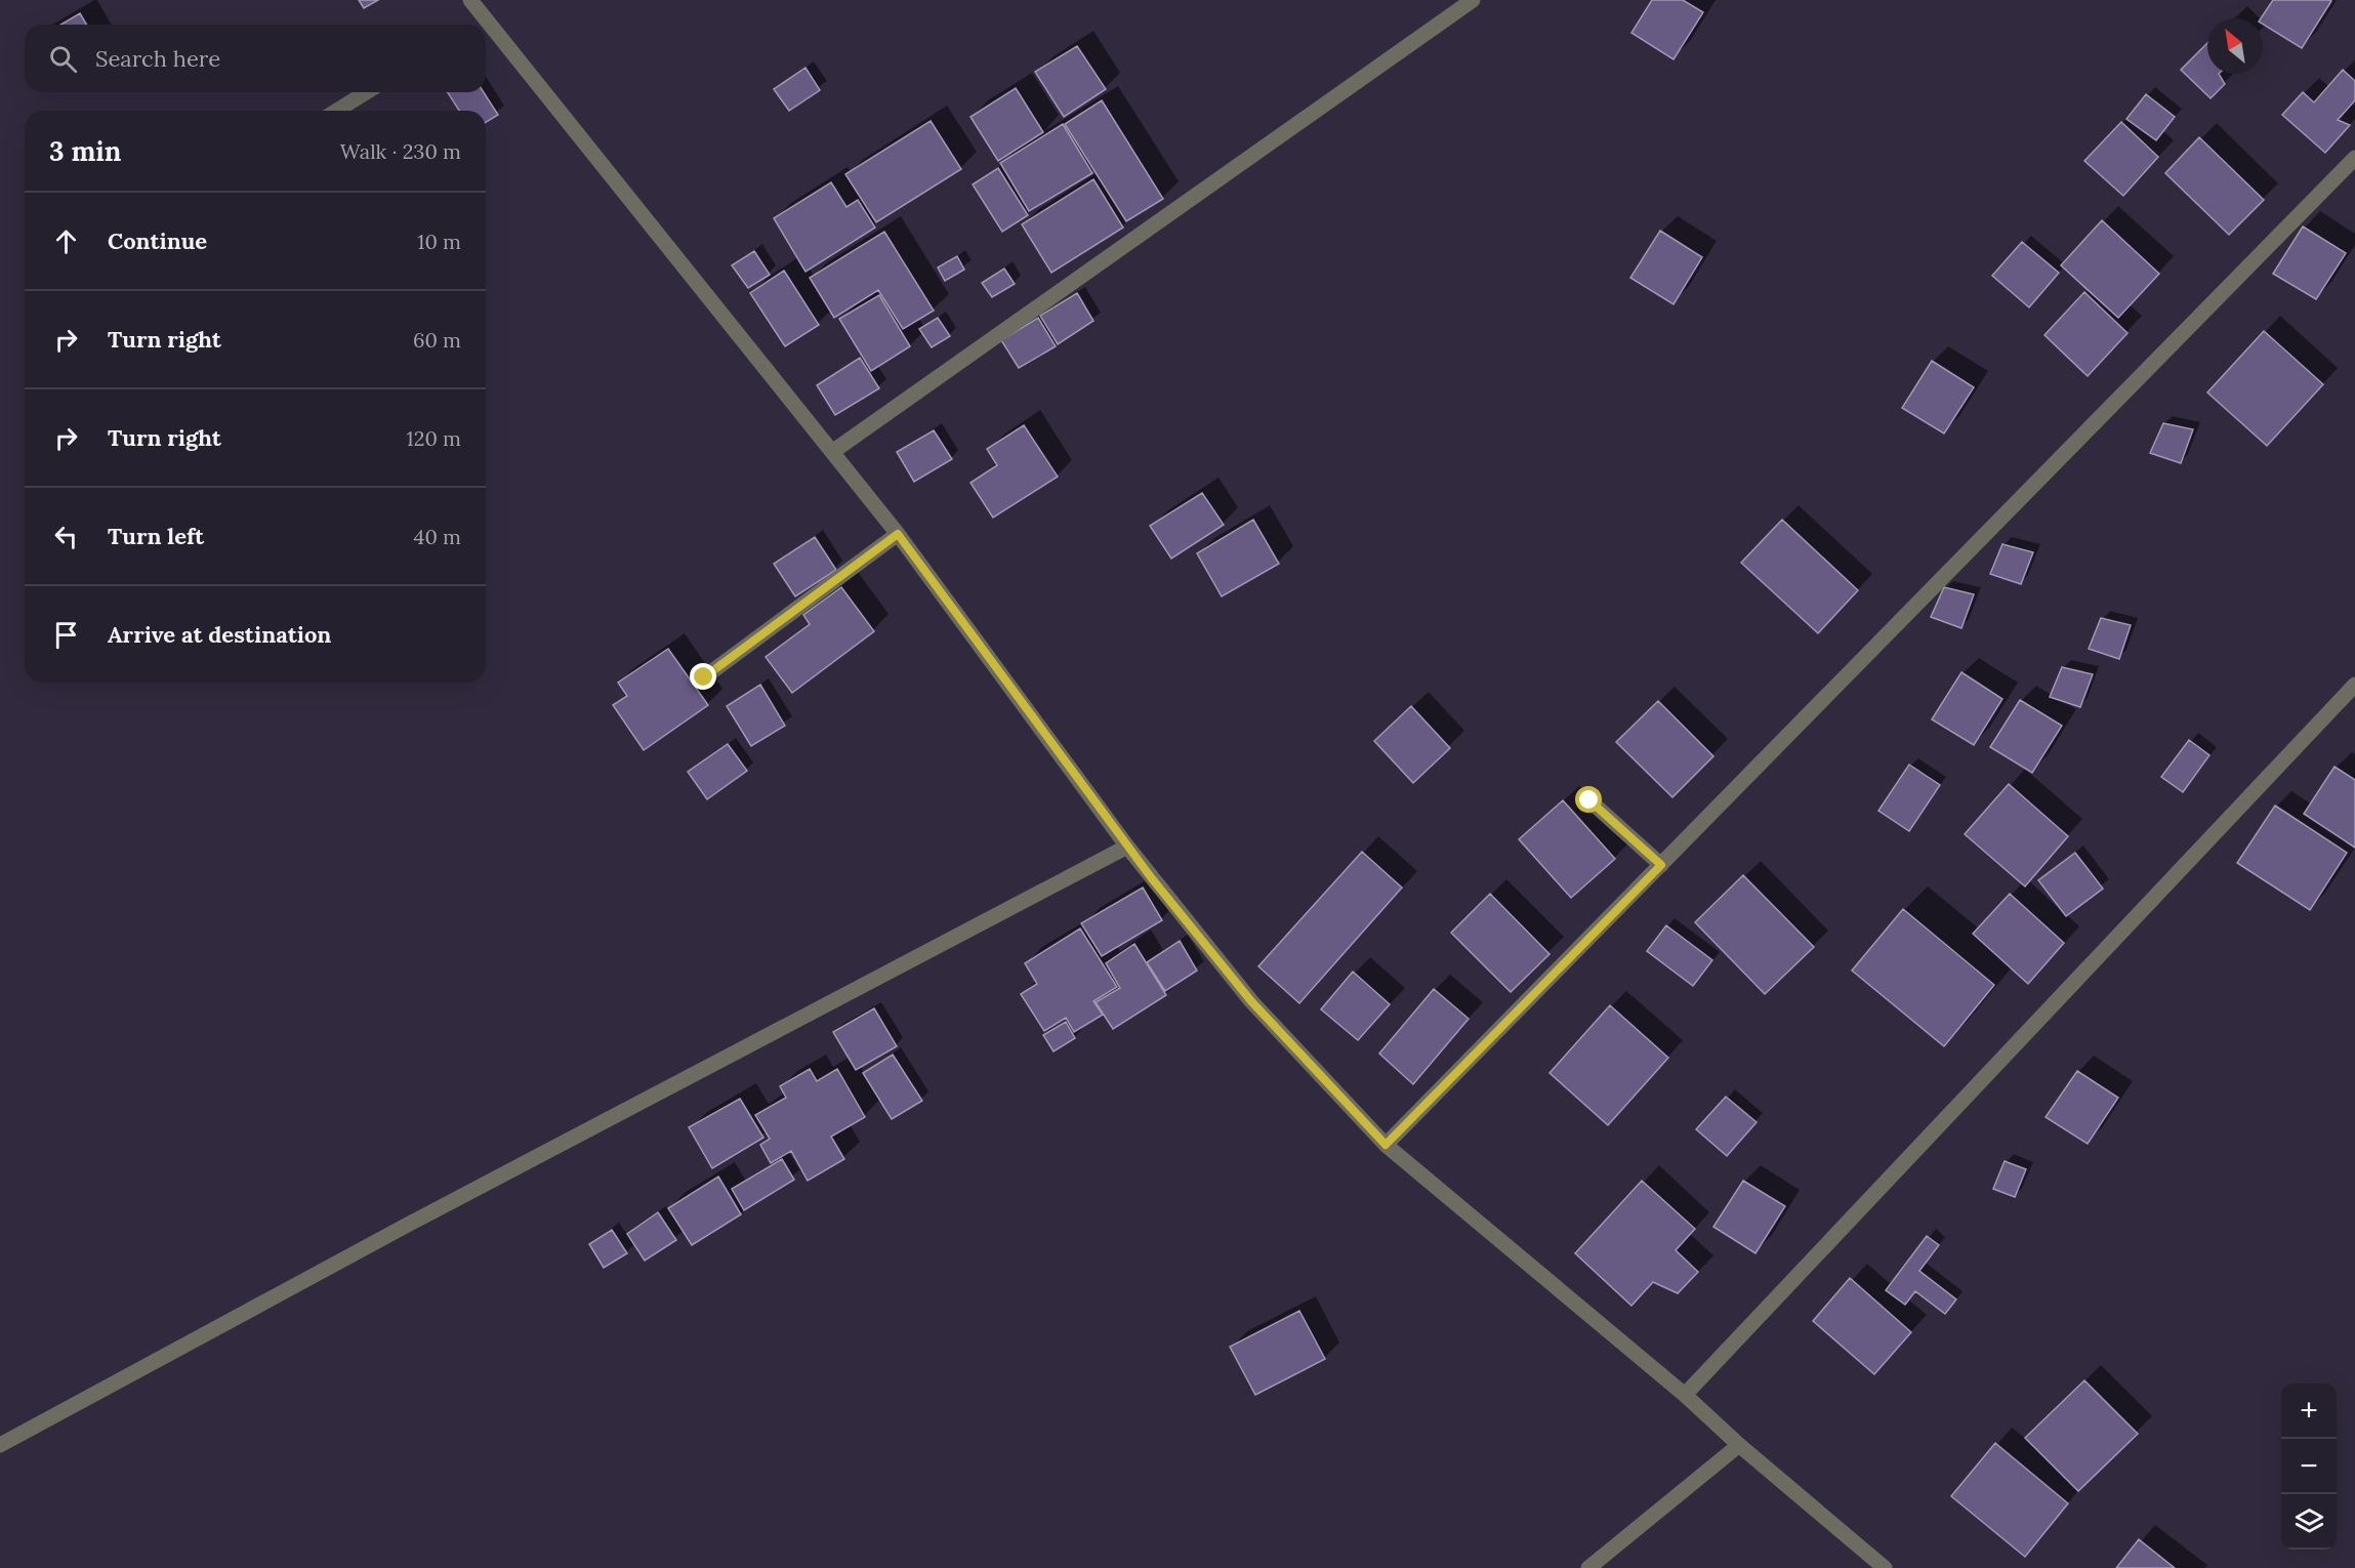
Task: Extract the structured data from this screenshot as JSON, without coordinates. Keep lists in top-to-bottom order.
{
  "north": "top left",
  "page": {
    "search": "Search here",
    "heading": ["3 min", "Walk · 230 m"],
    "list": [
      ["Continue", "10 m"],
      ["Turn right", "60 m"],
      ["Turn right", "120 m"],
      ["Turn left", "40 m"],
      "Arrive at destination"
    ],
    "map_buttons": ["+", "−"]
  }
}
